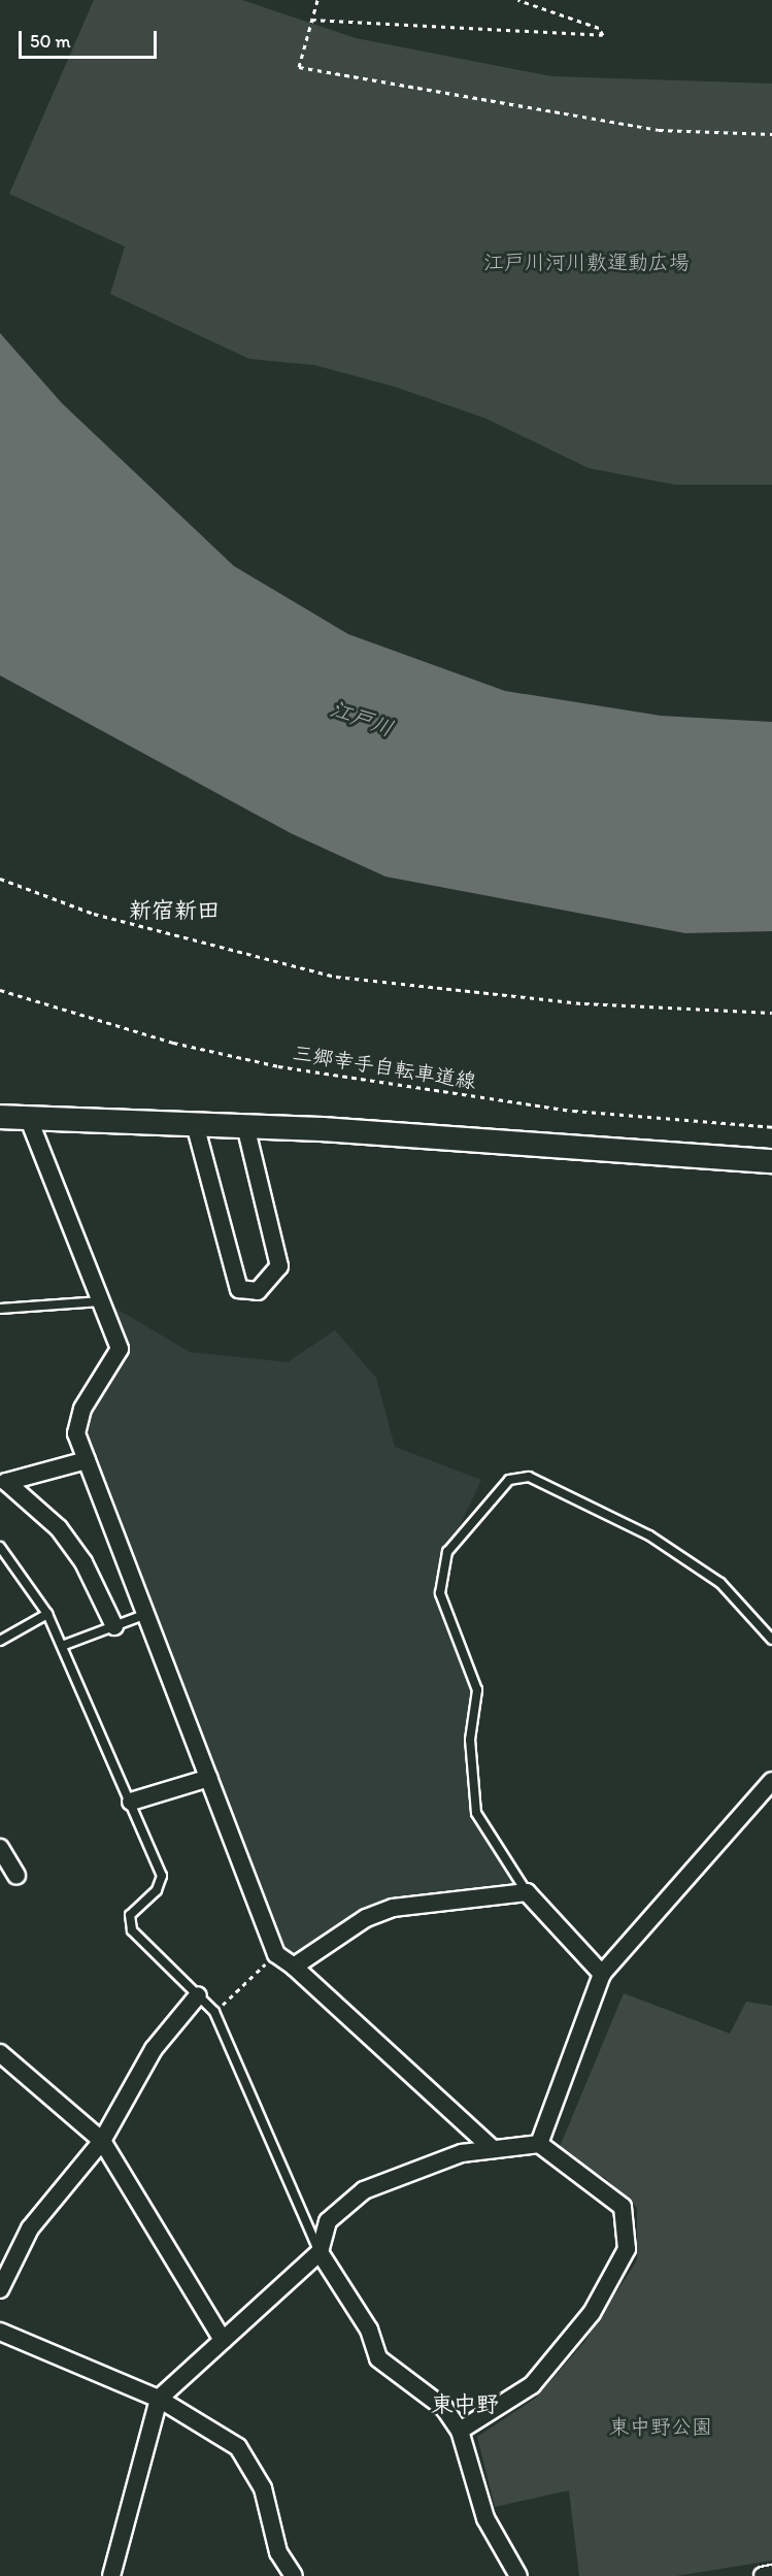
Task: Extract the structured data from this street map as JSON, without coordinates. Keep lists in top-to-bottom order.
{
  "streets": {
    "path": ["三郷幸手自転車道線"]
  },
  "districts": ["新宿新田", "東中野"],
  "water": ["江戸川"],
  "parks": ["江戸川河川敷運動広場", "東中野公園"],
  "scale_bar": "50 m"
}
